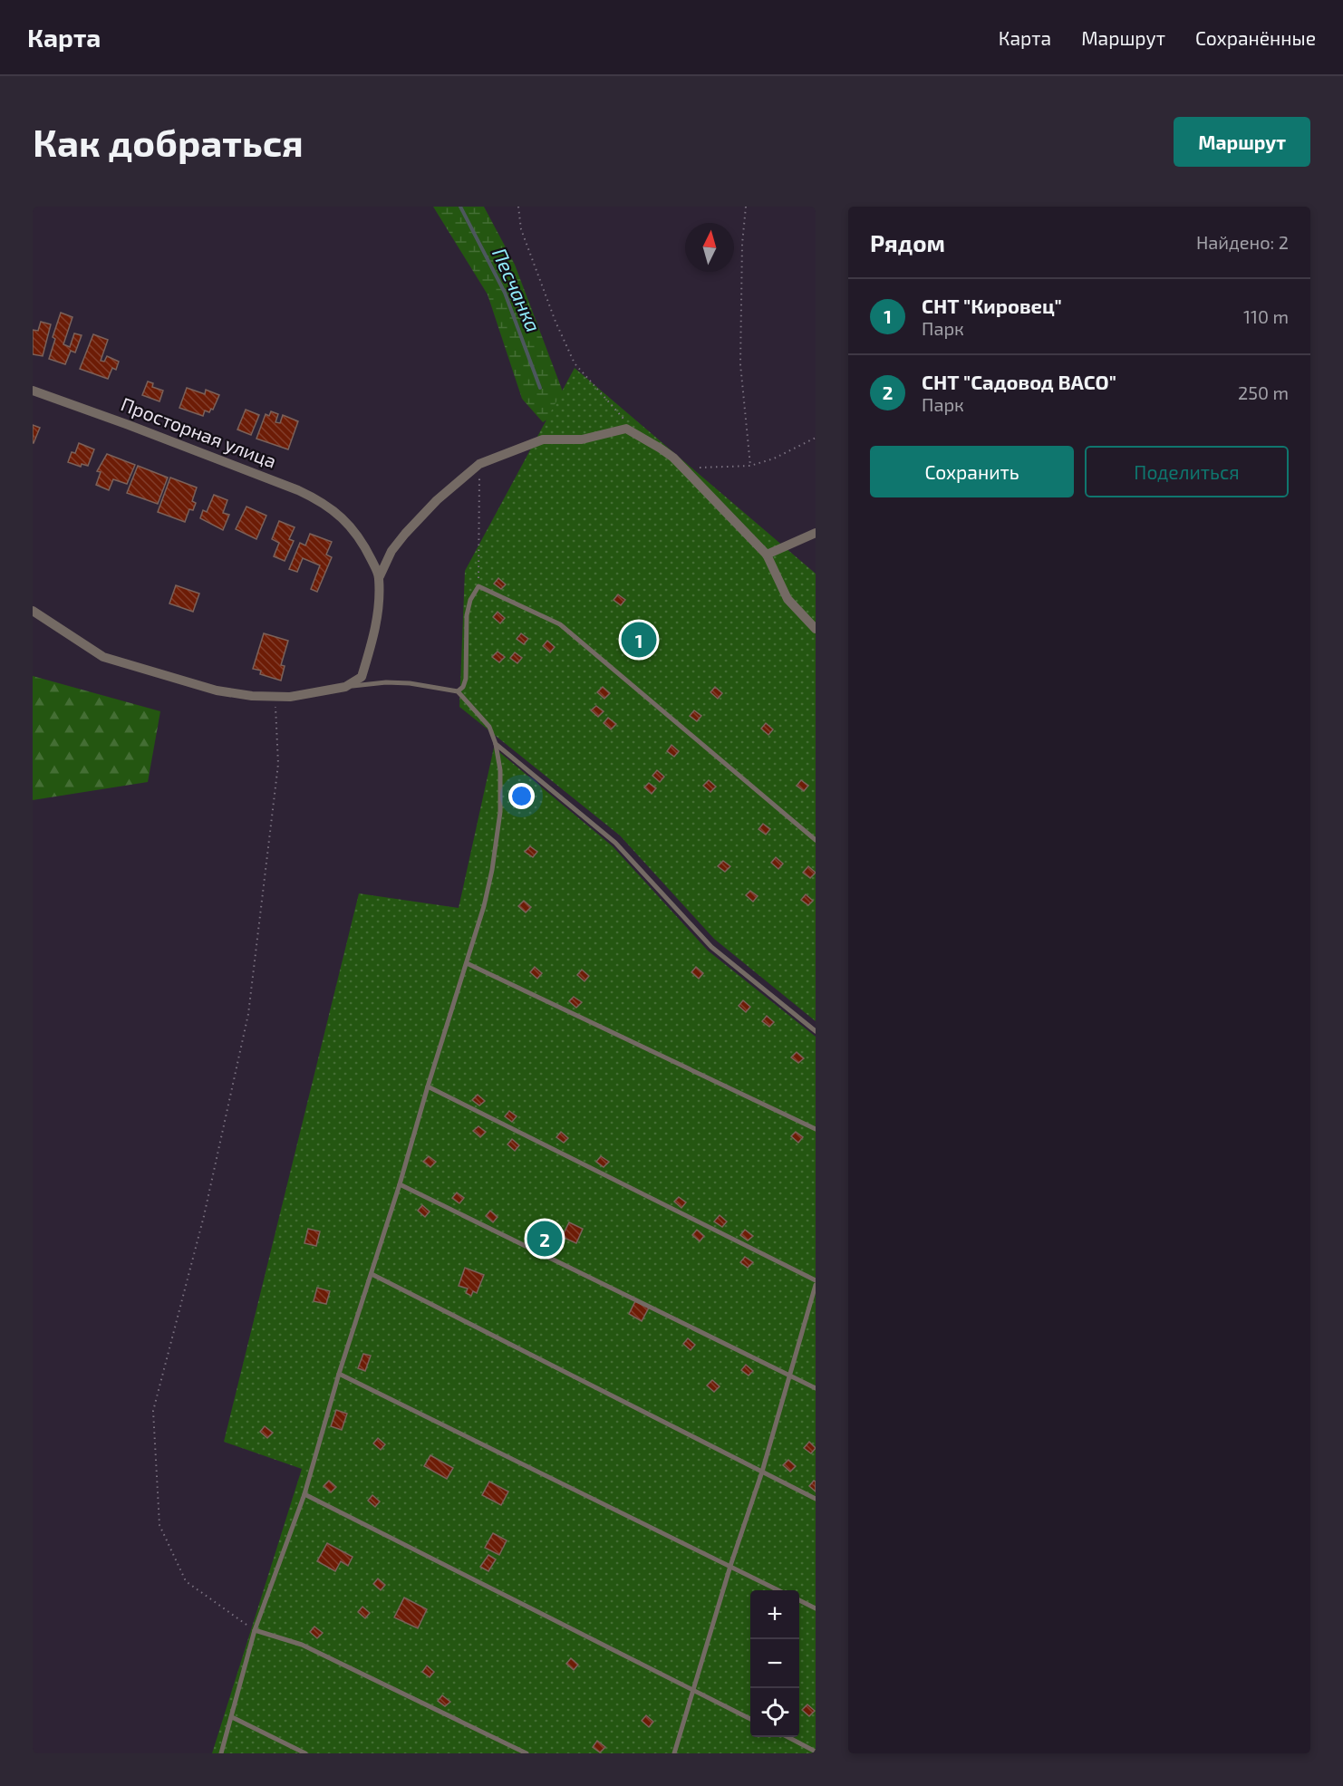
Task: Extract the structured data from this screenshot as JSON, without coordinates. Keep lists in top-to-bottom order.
{
  "streets": {
    "street": ["Просторная улица"]
  },
  "water": ["Песчанка"],
  "north": "top",
  "page": {
    "header": "Карта",
    "nav": ["Карта", "Маршрут", "Сохранённые"],
    "buttons": [
      "Маршрут",
      ["Сохранить", "Поделиться"]
    ],
    "title": "Как добраться",
    "heading": ["Рядом", "Найдено: 2"],
    "list": [
      {
        "mark": "1",
        "name": "СНТ \"Кировец\"",
        "note": "Парк",
        "value": "110 m"
      },
      {
        "mark": "2",
        "name": "СНТ \"Садовод ВАСО\"",
        "note": "Парк",
        "value": "250 m"
      }
    ],
    "pins": ["1", "2"],
    "map_buttons": ["+", "−"]
  }
}
